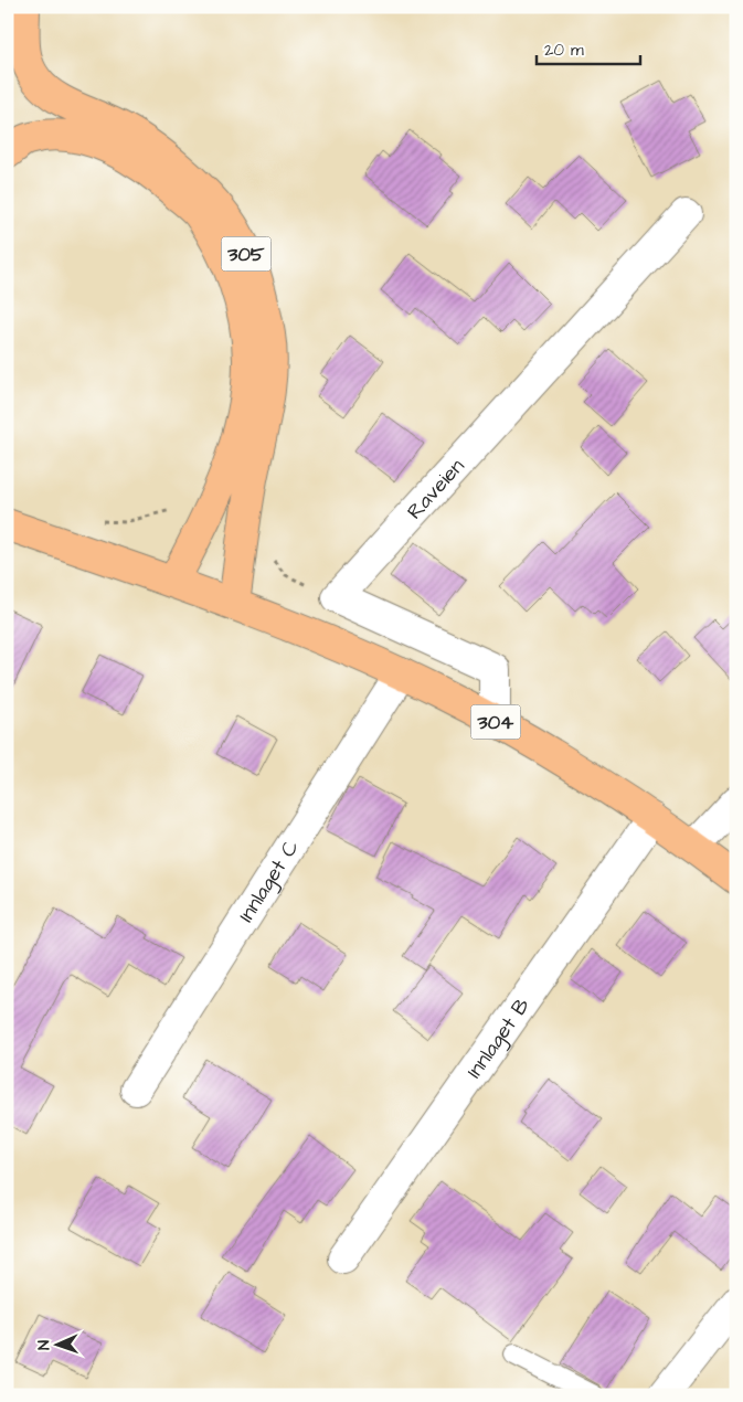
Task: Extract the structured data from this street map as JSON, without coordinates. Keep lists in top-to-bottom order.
{
  "streets": {
    "main road": ["305", "304"],
    "street": ["Raveien", "Innlaget C", "Innlaget B"]
  },
  "crossings": [
    ["305", "304"],
    ["304", "Innlaget C"],
    ["304", "Innlaget B"]
  ],
  "scale_bar": "20 m",
  "north": "left"
}
